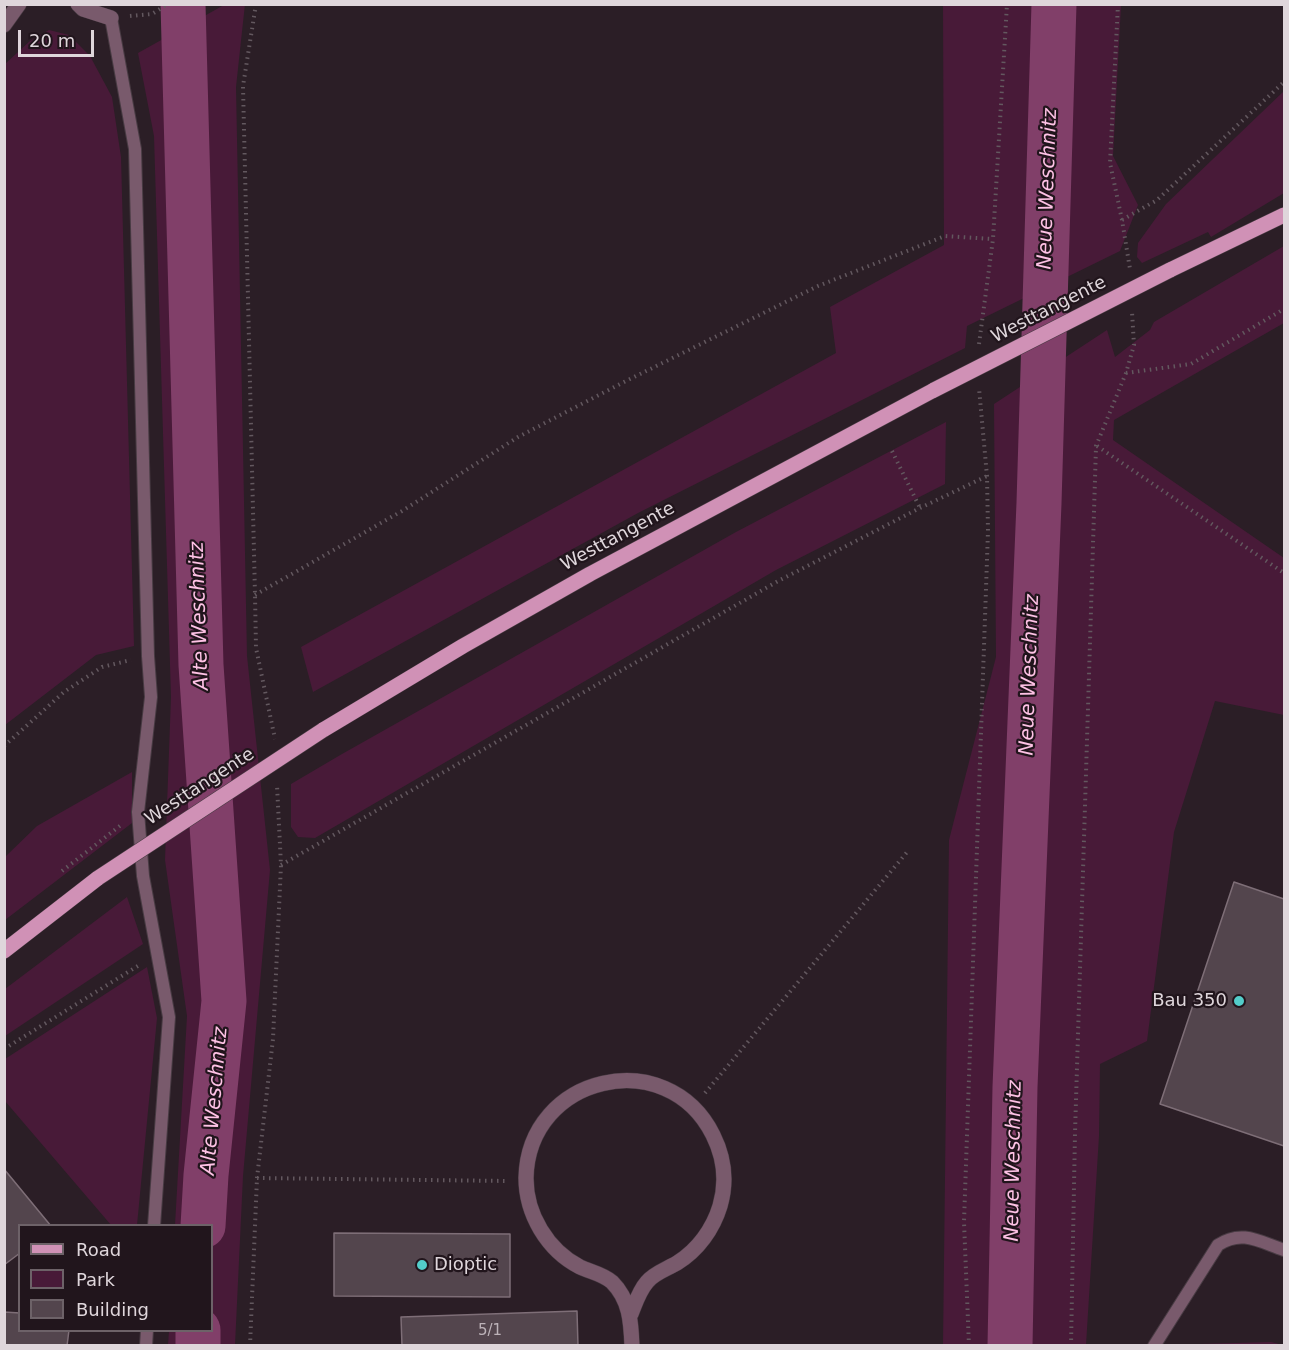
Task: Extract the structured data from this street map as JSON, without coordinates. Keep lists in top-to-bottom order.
{
  "streets": {
    "main road": ["Westtangente"]
  },
  "water": ["Neue Weschnitz", "Alte Weschnitz"],
  "places": ["Bau 350", "Dioptic"],
  "house_numbers": ["5/1"],
  "legend": ["Road", "Park", "Building"],
  "scale_bar": "20 m"
}
